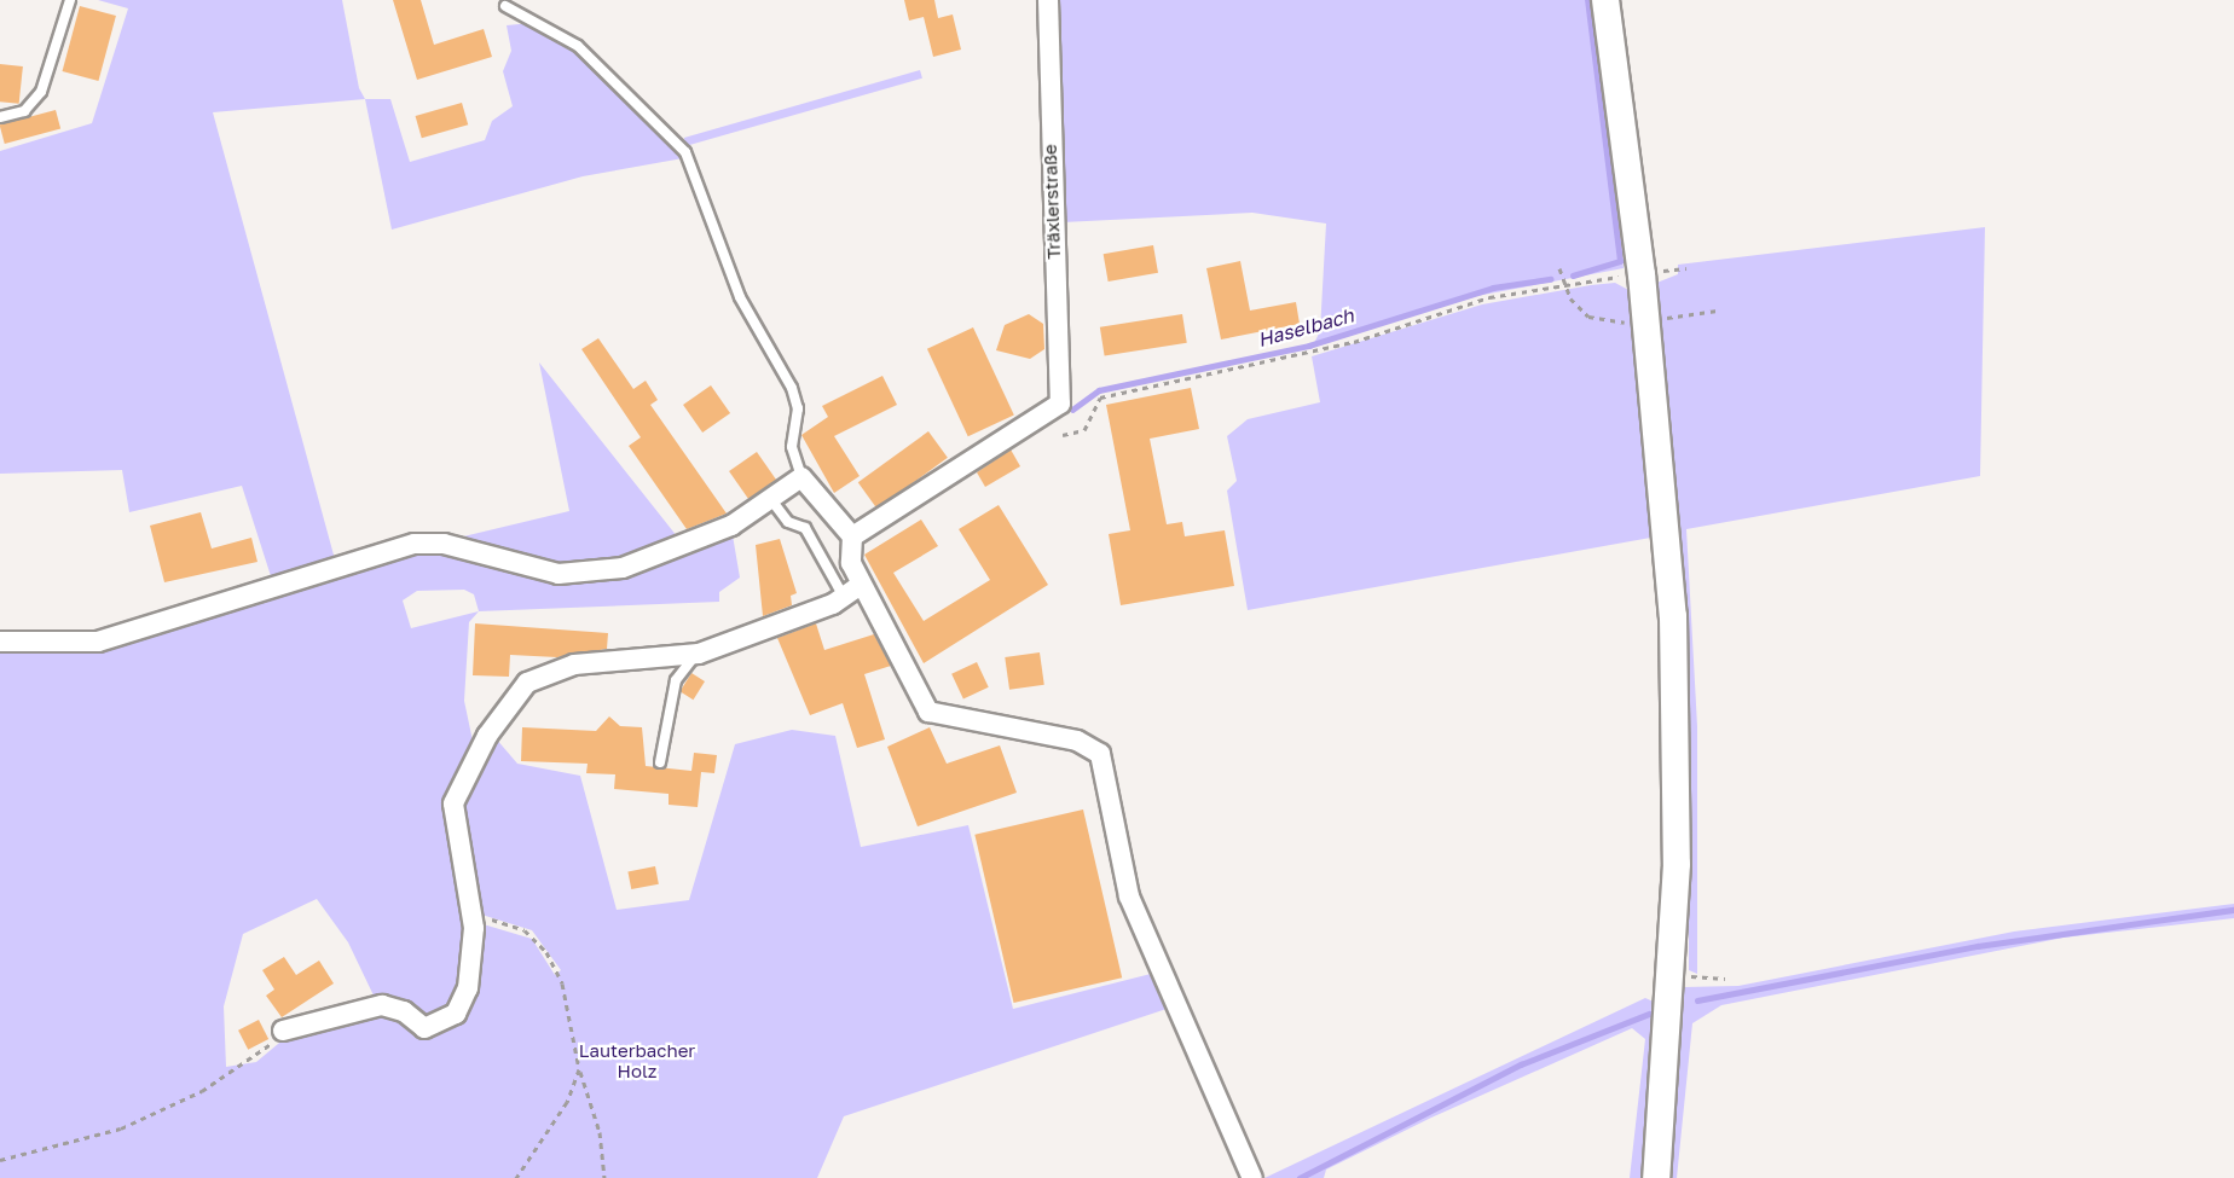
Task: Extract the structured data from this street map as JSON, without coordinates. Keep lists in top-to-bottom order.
{
  "streets": {
    "street": ["Träxlerstraße"]
  },
  "water": ["Haselbach"],
  "parks": ["Lauterbacher Holz"]
}
